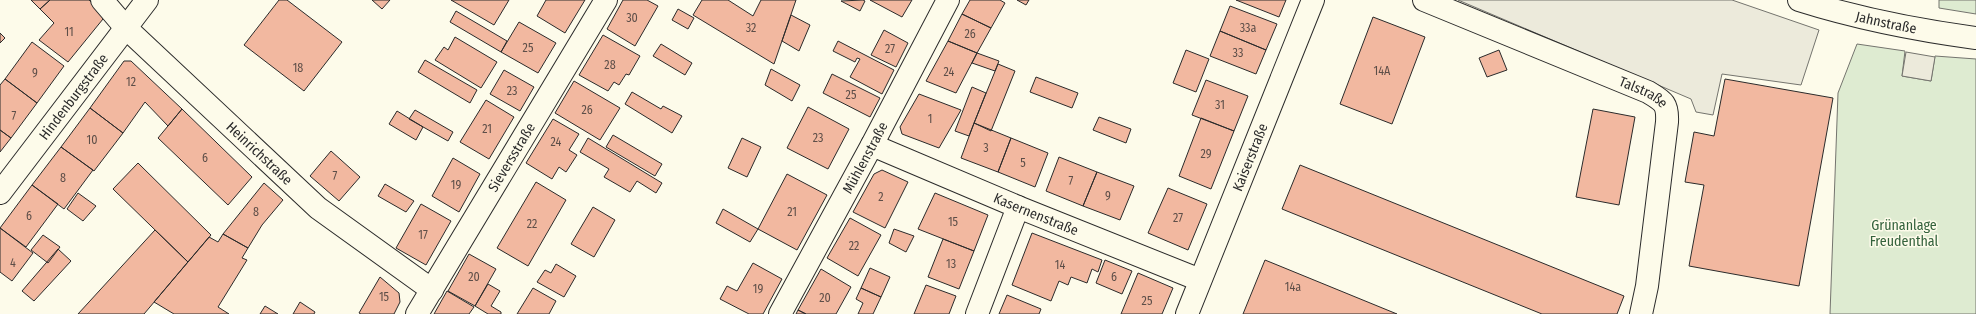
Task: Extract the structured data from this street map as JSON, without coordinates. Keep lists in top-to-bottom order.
{
  "streets": {
    "street": [
      "Jahnstraße",
      "Talstraße",
      "Hindenburgstraße",
      "Heinrichstraße",
      "Sieversstraße",
      "Kaiserstraße",
      "Mühlenstraße",
      "Kasernenstraße"
    ]
  },
  "crossings": [
    ["Hindenburgstraße", "Heinrichstraße"],
    ["Heinrichstraße", "Sieversstraße"],
    ["Kaiserstraße", "Kasernenstraße"],
    ["Mühlenstraße", "Kasernenstraße"]
  ],
  "parks": ["Grünanlage Freudenthal"],
  "house_numbers": [
    "30",
    "32",
    "33a",
    "11",
    "26",
    "25",
    "27",
    "33",
    "28",
    "18",
    "14A",
    "24",
    "9",
    "12",
    "23",
    "25",
    "31",
    "26",
    "7",
    "1",
    "21",
    "23",
    "10",
    "24",
    "3",
    "29",
    "6",
    "5",
    "7",
    "8",
    "7",
    "19",
    "9",
    "2",
    "8",
    "21",
    "6",
    "27",
    "15",
    "22",
    "17",
    "22",
    "4",
    "13",
    "14",
    "20",
    "6",
    "14a",
    "19",
    "15",
    "20",
    "25"
  ]
}
